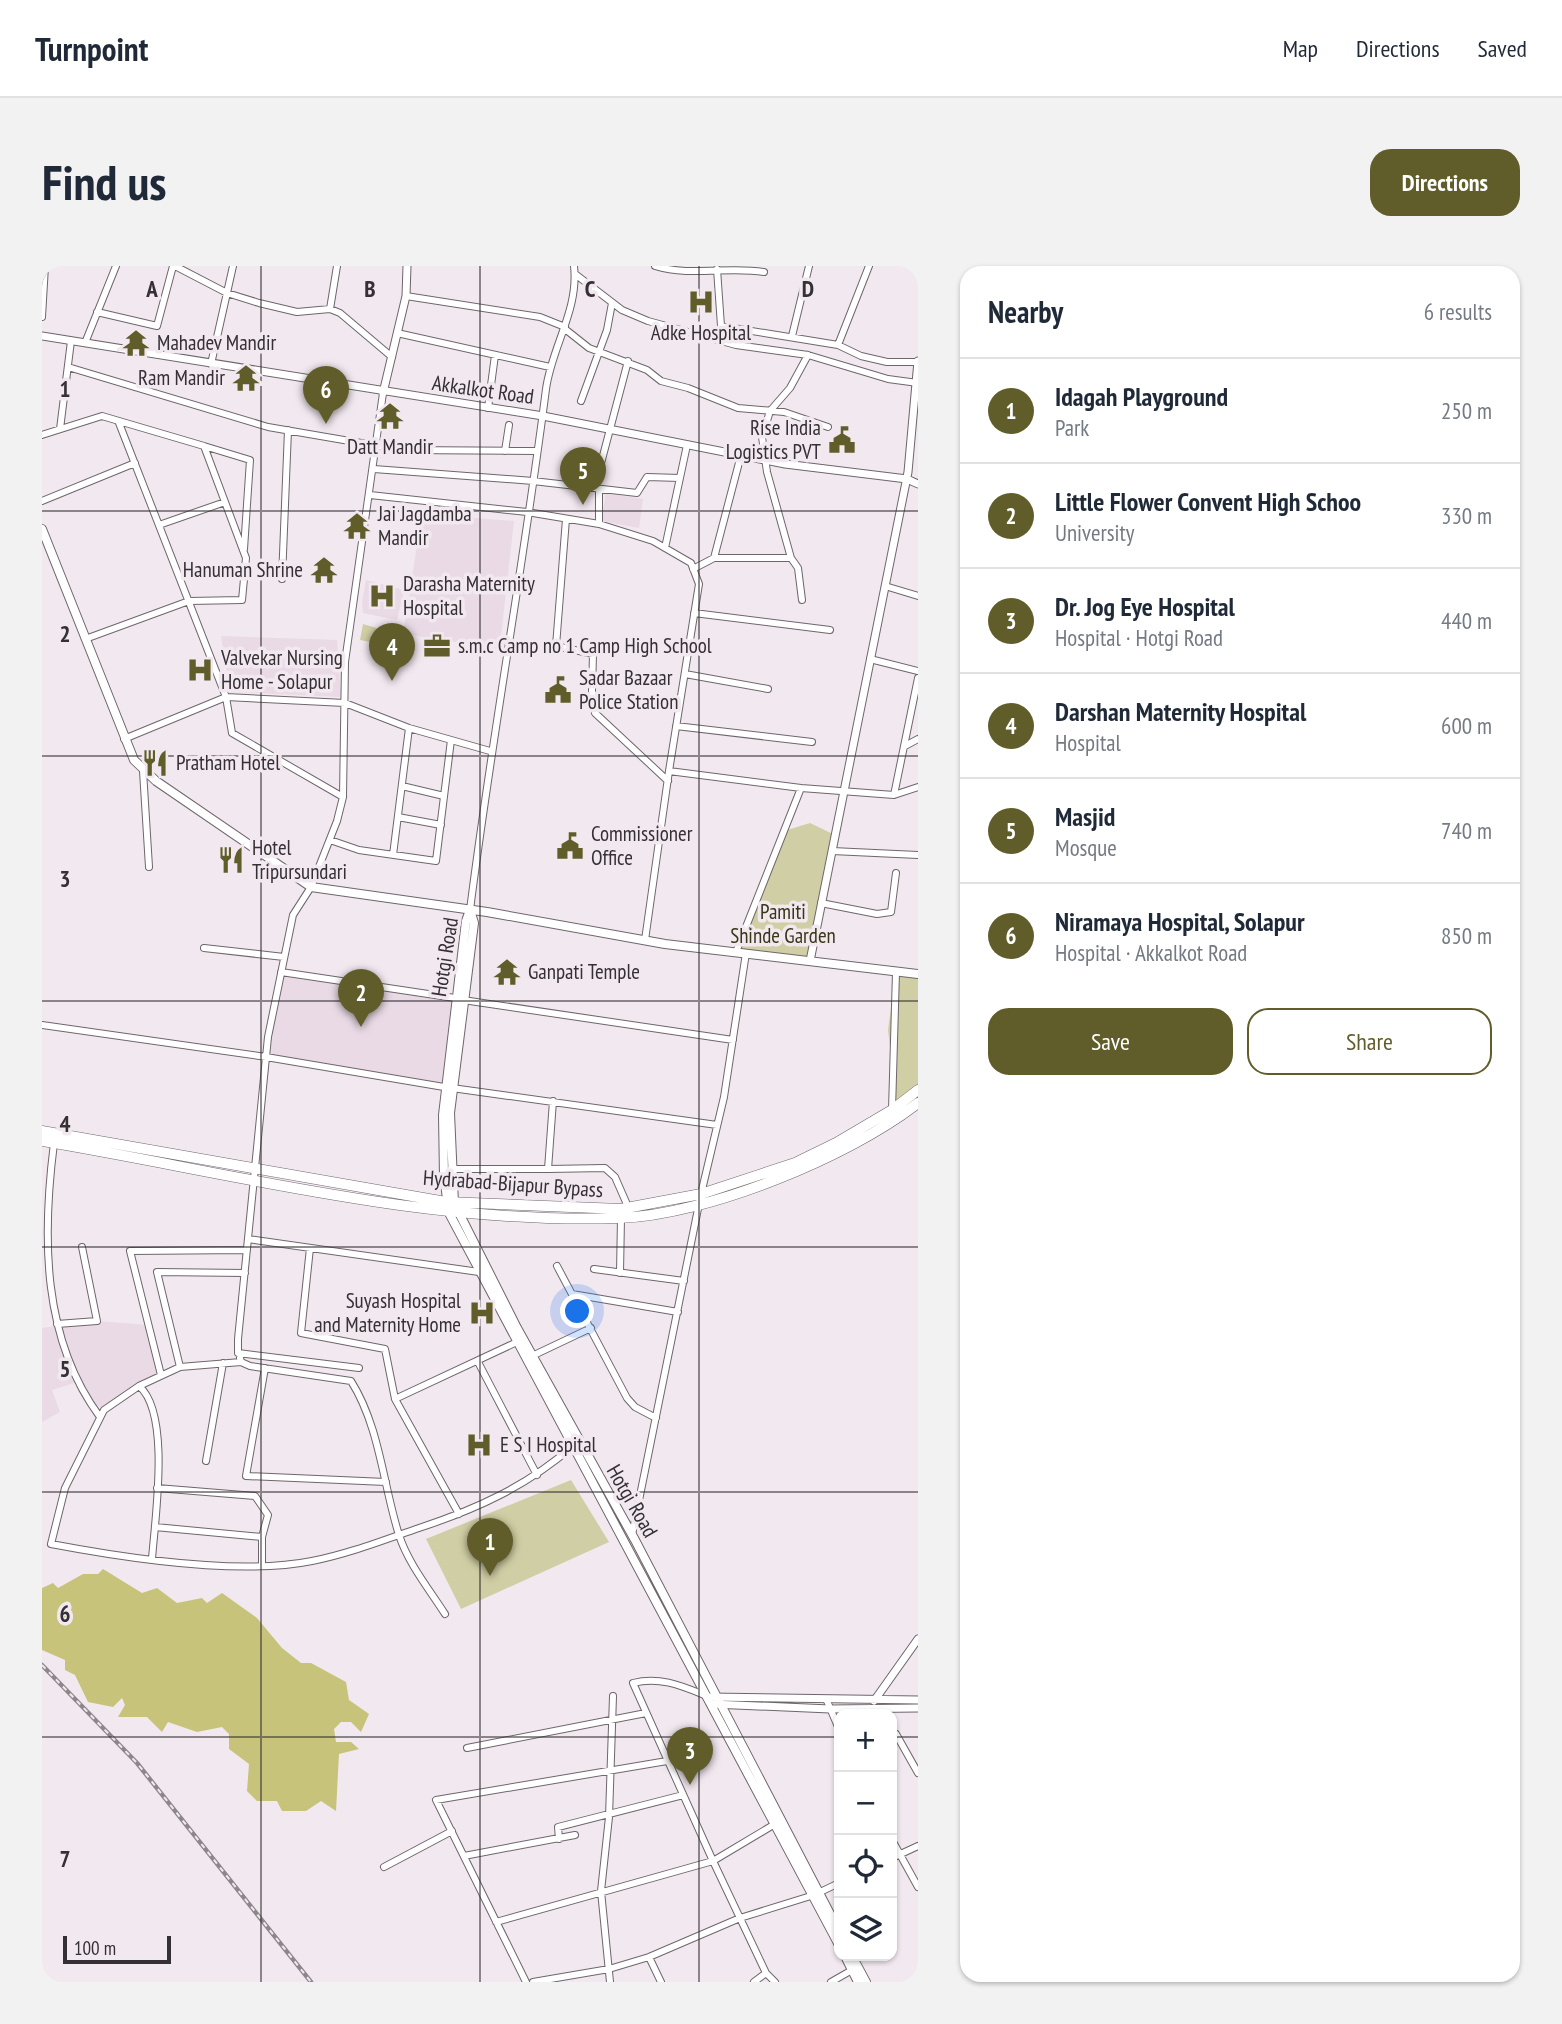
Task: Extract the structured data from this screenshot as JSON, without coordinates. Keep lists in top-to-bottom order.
{
  "streets": {
    "main road": ["Hotgi Road", "Hydrabad-Bijapur Bypass"],
    "street": ["Akkalkot Road"]
  },
  "crossings": [
    ["Hotgi Road", "Hydrabad-Bijapur Bypass"]
  ],
  "parks": ["Pamiti Shinde Garden"],
  "places": {
    "hospital": [
      "Adke Hospital",
      "Darasha Maternity Hospital",
      "Valvekar Nursing Home - Solapur",
      "Suyash Hospital and Maternity Home",
      "E S I Hospital"
    ],
    "temple": [
      "Mahadev Mandir",
      "Ram Mandir",
      "Datt Mandir",
      "Jai Jagdamba Mandir",
      "Hanuman Shrine",
      "Ganpati Temple"
    ],
    "public building": ["Rise India Logistics PVT", "Sadar Bazaar Police Station", "Commissioner Office"],
    "office": ["s.m.c Camp no 1 Camp High School"],
    "restaurant": ["Pratham Hotel", "Hotel Tripursundari"]
  },
  "scale_bar": "100 m",
  "page": {
    "header": "Turnpoint",
    "nav": ["Map", "Directions", "Saved"],
    "buttons": [
      "Directions",
      ["Save", "Share"]
    ],
    "title": "Find us",
    "heading": ["Nearby", "6 results"],
    "list": [
      {
        "mark": "1",
        "name": "Idagah Playground",
        "note": "Park",
        "value": "250 m"
      },
      {
        "mark": "2",
        "name": "Little Flower Convent High Schoo",
        "note": "University",
        "value": "330 m"
      },
      {
        "mark": "3",
        "name": "Dr. Jog Eye Hospital",
        "note": "Hospital · Hotgi Road",
        "value": "440 m"
      },
      {
        "mark": "4",
        "name": "Darshan Maternity Hospital",
        "note": "Hospital",
        "value": "600 m"
      },
      {
        "mark": "5",
        "name": "Masjid",
        "note": "Mosque",
        "value": "740 m"
      },
      {
        "mark": "6",
        "name": "Niramaya Hospital, Solapur",
        "note": "Hospital · Akkalkot Road",
        "value": "850 m"
      }
    ],
    "pins": [
      "6",
      "5",
      "4",
      "2",
      "1",
      "3"
    ],
    "map_buttons": ["+", "−"],
    "scale": "100 m"
  },
  "grid": {
    "columns": [
      "A",
      "B",
      "C",
      "D"
    ],
    "rows": [
      "1",
      "2",
      "3",
      "4",
      "5",
      "6",
      "7"
    ]
  }
}
